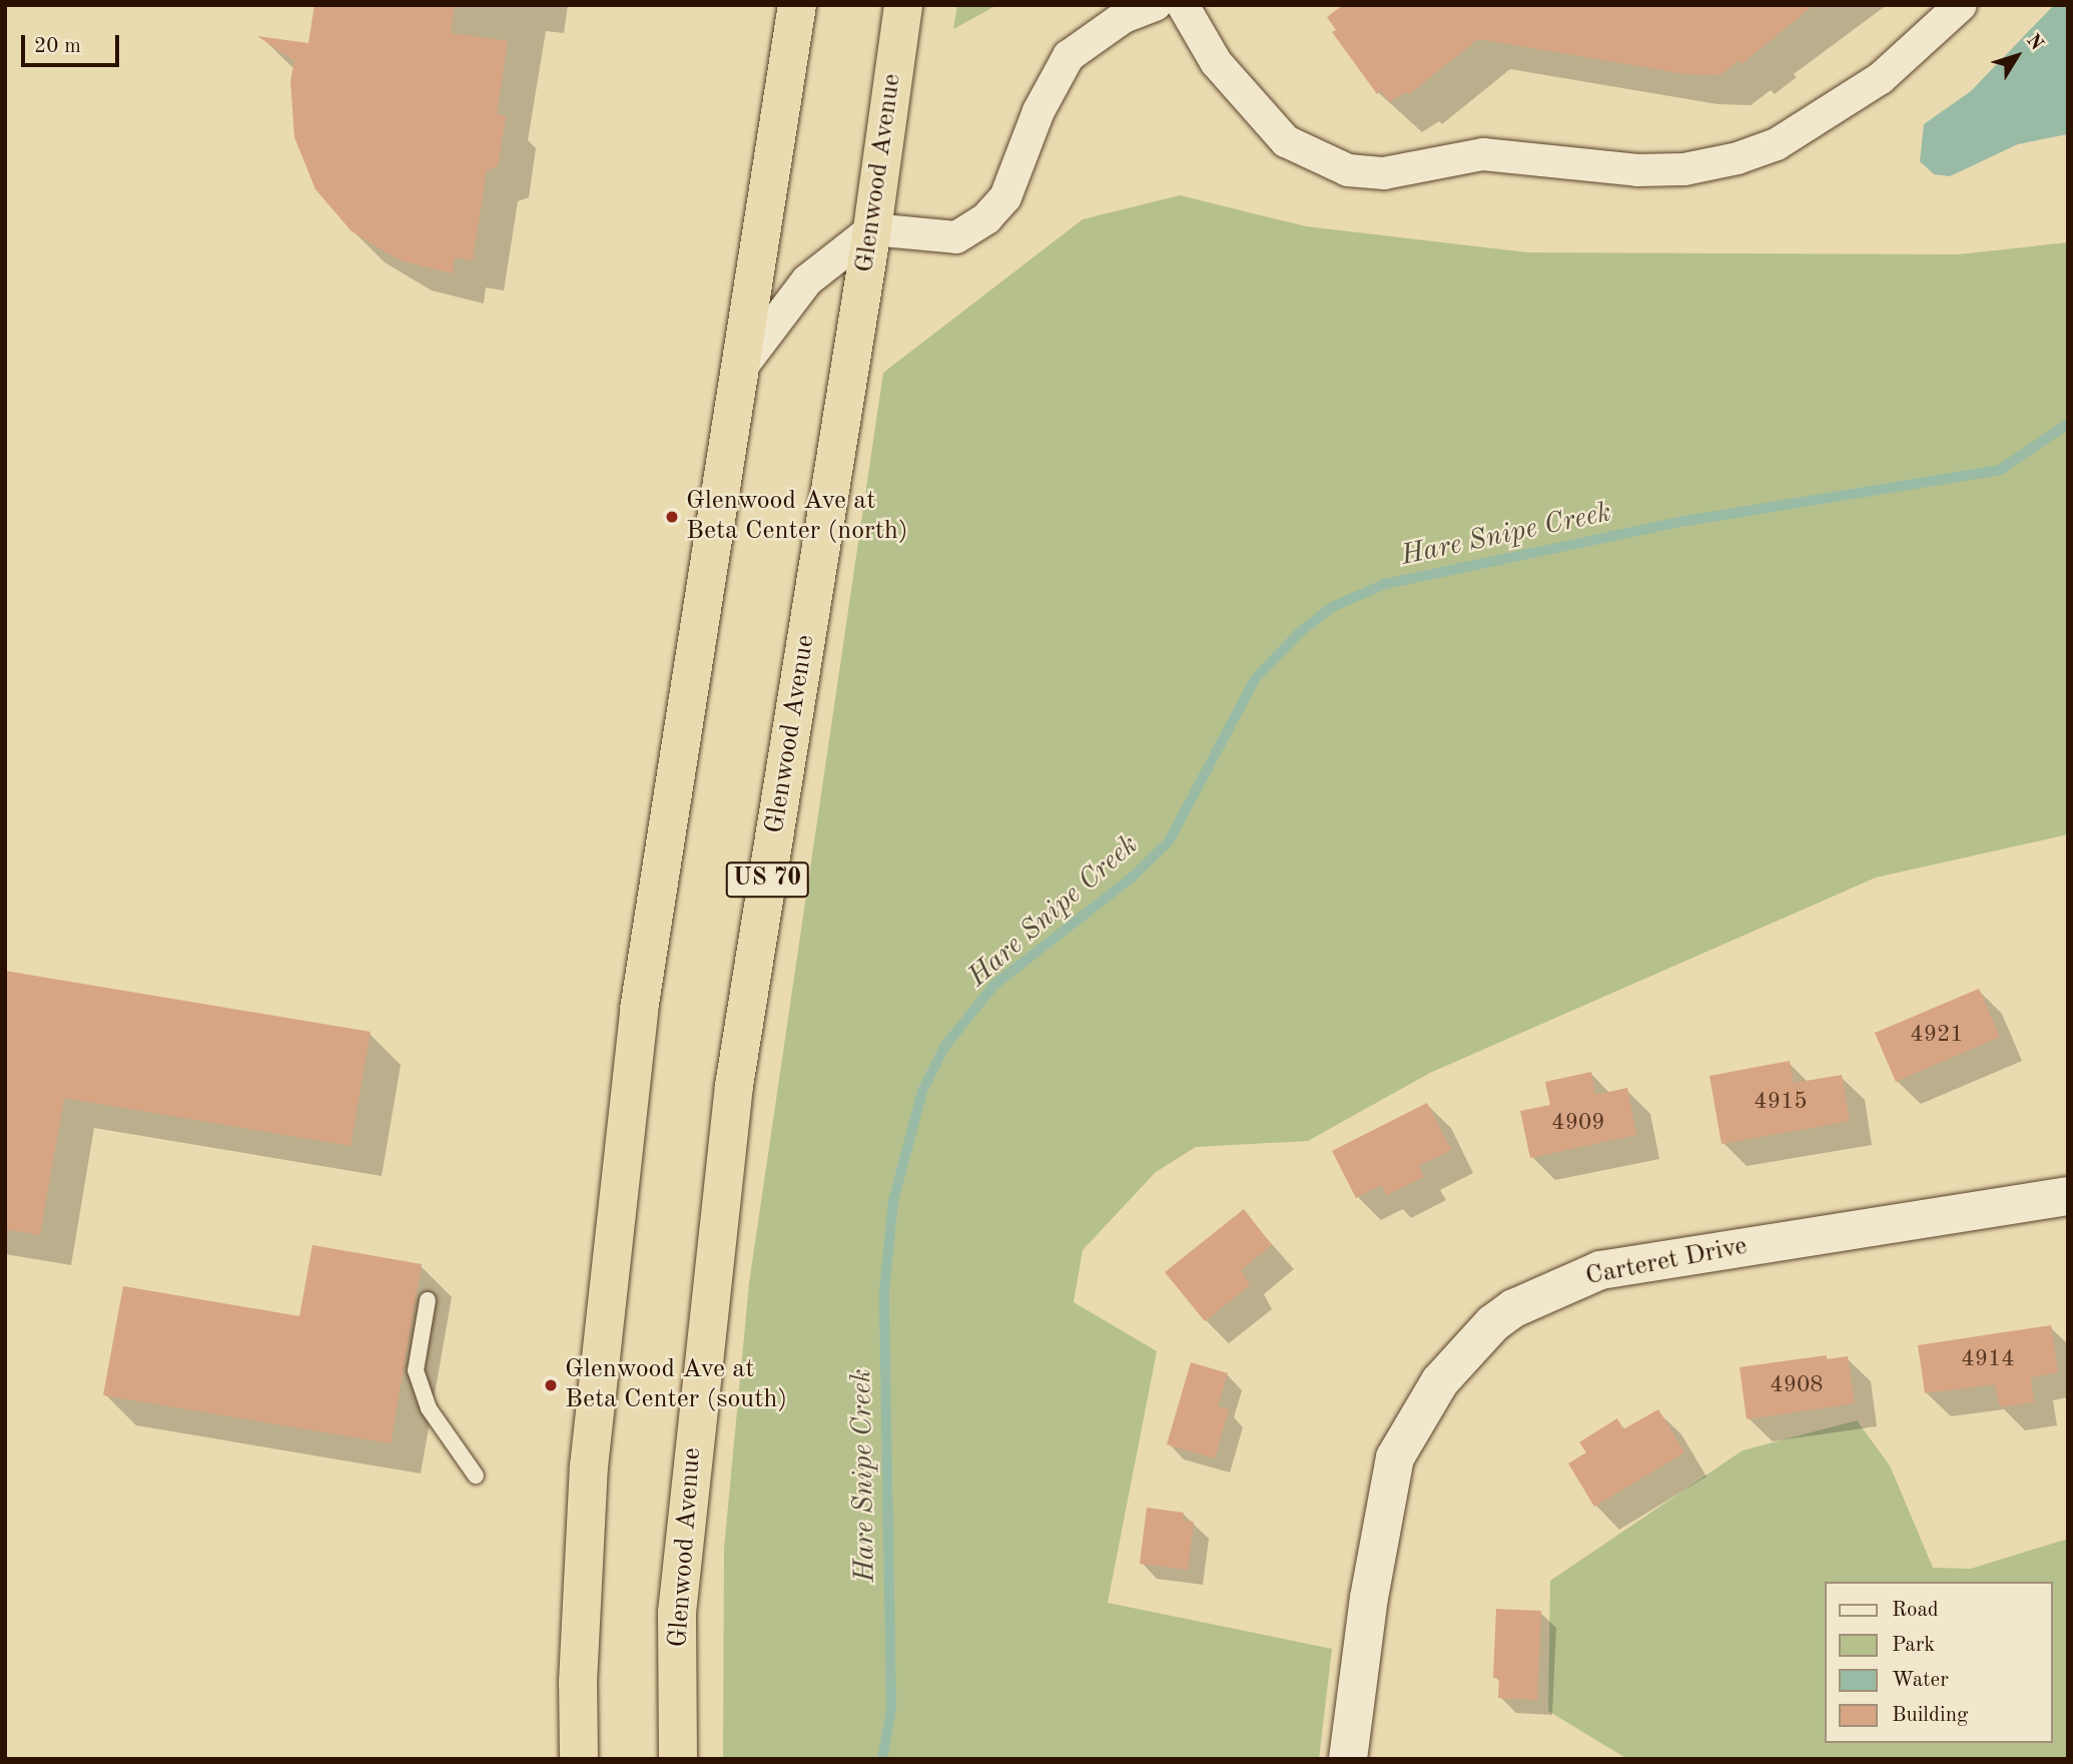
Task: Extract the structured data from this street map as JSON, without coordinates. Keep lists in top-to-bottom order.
{
  "streets": {
    "highway": ["Glenwood Avenue", "US 70"],
    "street": ["Carteret Drive"]
  },
  "water": ["Hare Snipe Creek"],
  "places": ["Glenwood Ave at Beta Center (north)", "Glenwood Ave at Beta Center (south)"],
  "house_numbers": [
    "4921",
    "4915",
    "4909",
    "4914",
    "4908"
  ],
  "legend": [
    "Road",
    "Park",
    "Water",
    "Building"
  ],
  "scale_bar": "20 m",
  "north": "top right"
}
